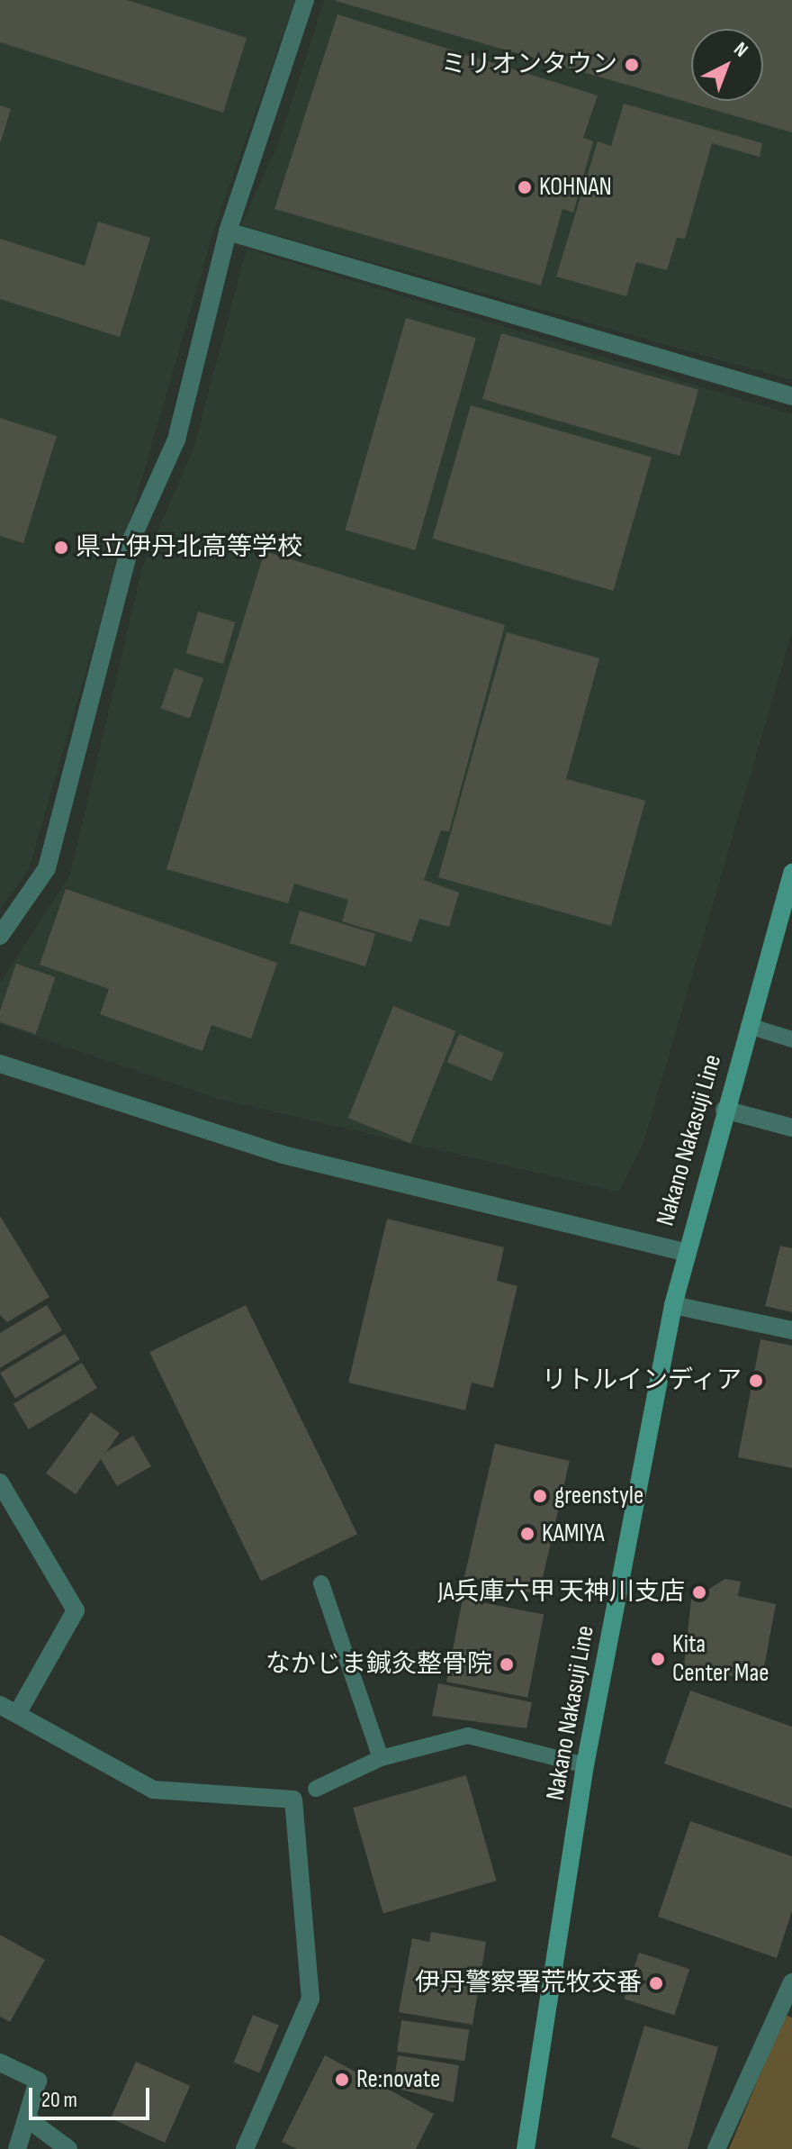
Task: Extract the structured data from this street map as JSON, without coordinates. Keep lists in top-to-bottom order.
{
  "streets": {
    "main road": ["Nakano Nakasuji Line"]
  },
  "places": [
    "ミリオンタウン",
    "KOHNAN",
    "県立伊丹北高等学校",
    "リトルインディア",
    "greenstyle",
    "KAMIYA",
    "JA兵庫六甲 天神川支店",
    "Kita Center Mae",
    "なかじま鍼灸整骨院",
    "伊丹警察署荒牧交番",
    "Re:novate"
  ],
  "scale_bar": "20 m",
  "north": "top right"
}
